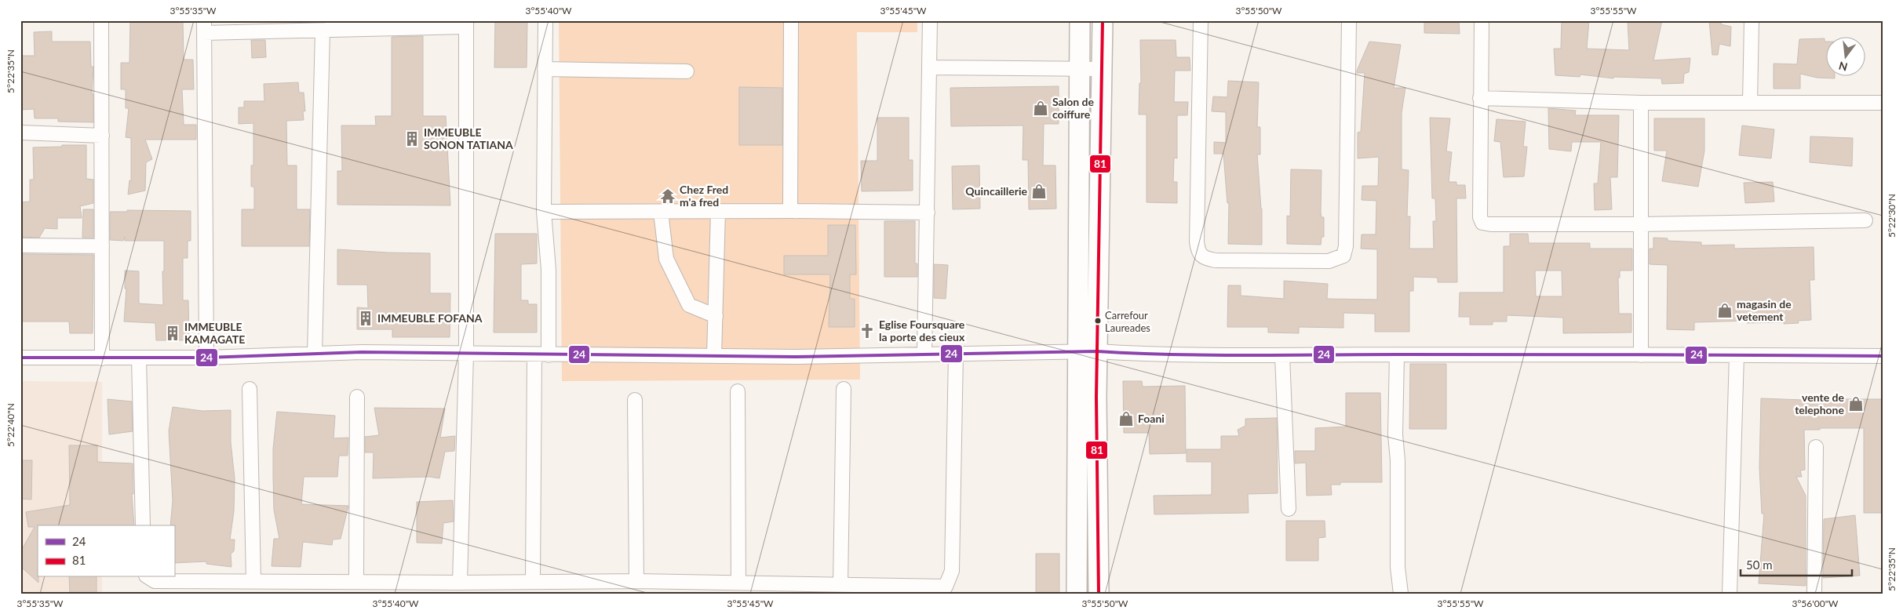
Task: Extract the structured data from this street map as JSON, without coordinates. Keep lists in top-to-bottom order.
{
  "places": {
    "shop": [
      "Salon de coiffure",
      "Quincaillerie",
      "magasin de vetement",
      "vente de telephone",
      "Foani"
    ],
    "building": ["IMMEUBLE SONON TATIANA", "IMMEUBLE FOFANA", "IMMEUBLE KAMAGATE"],
    "temple": ["Chez Fred m'a fred"],
    "other": ["Carrefour Laureades"],
    "church": ["Eglise Foursquare la porte des cieux"]
  },
  "lines": ["transit line 81", "transit line 24"],
  "legend": ["24", "81"],
  "scale_bar": "50 m",
  "north": "bottom",
  "coordinates": [
    "3°55'35\"W",
    "3°55'40\"W",
    "3°55'45\"W",
    "3°55'50\"W",
    "3°55'55\"W",
    "5°22'35\"N",
    "5°22'30\"N",
    "5°22'40\"N",
    "3°56'00\"W"
  ]
}
